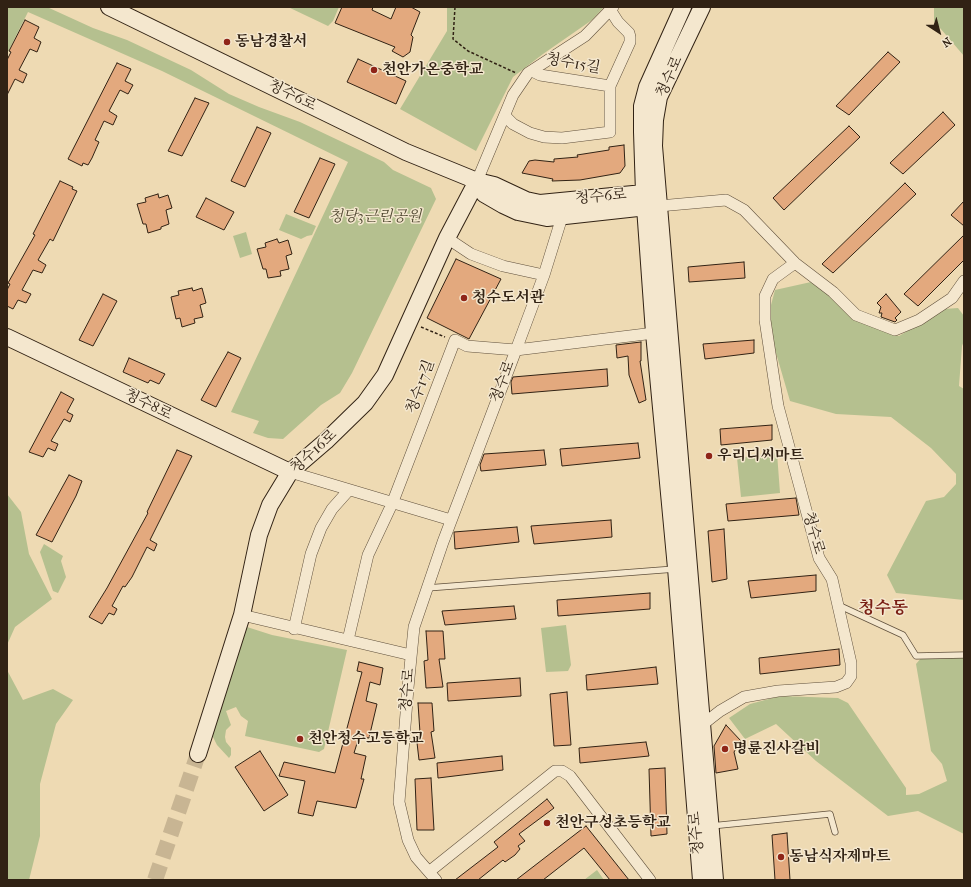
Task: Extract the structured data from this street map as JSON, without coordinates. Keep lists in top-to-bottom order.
{
  "streets": {
    "street": [
      "청수15길",
      "청수로",
      "청수6로",
      "청수17길",
      "청수8로",
      "청수16로"
    ]
  },
  "crossings": [
    ["청수15길", "청수6로"],
    ["청수15길", "청수16로"],
    ["청수로", "청수6로"],
    ["청수6로", "청수16로"],
    ["청수8로", "청수16로"]
  ],
  "districts": ["청수동"],
  "parks": ["청당3근린공원"],
  "places": [
    "동남경찰서",
    "천안가온중학교",
    "청수도서관",
    "우리디씨마트",
    "천안청수고등학교",
    "명륜진사갈비",
    "천안구성초등학교",
    "동남식자제마트"
  ],
  "north": "bottom right"
}
